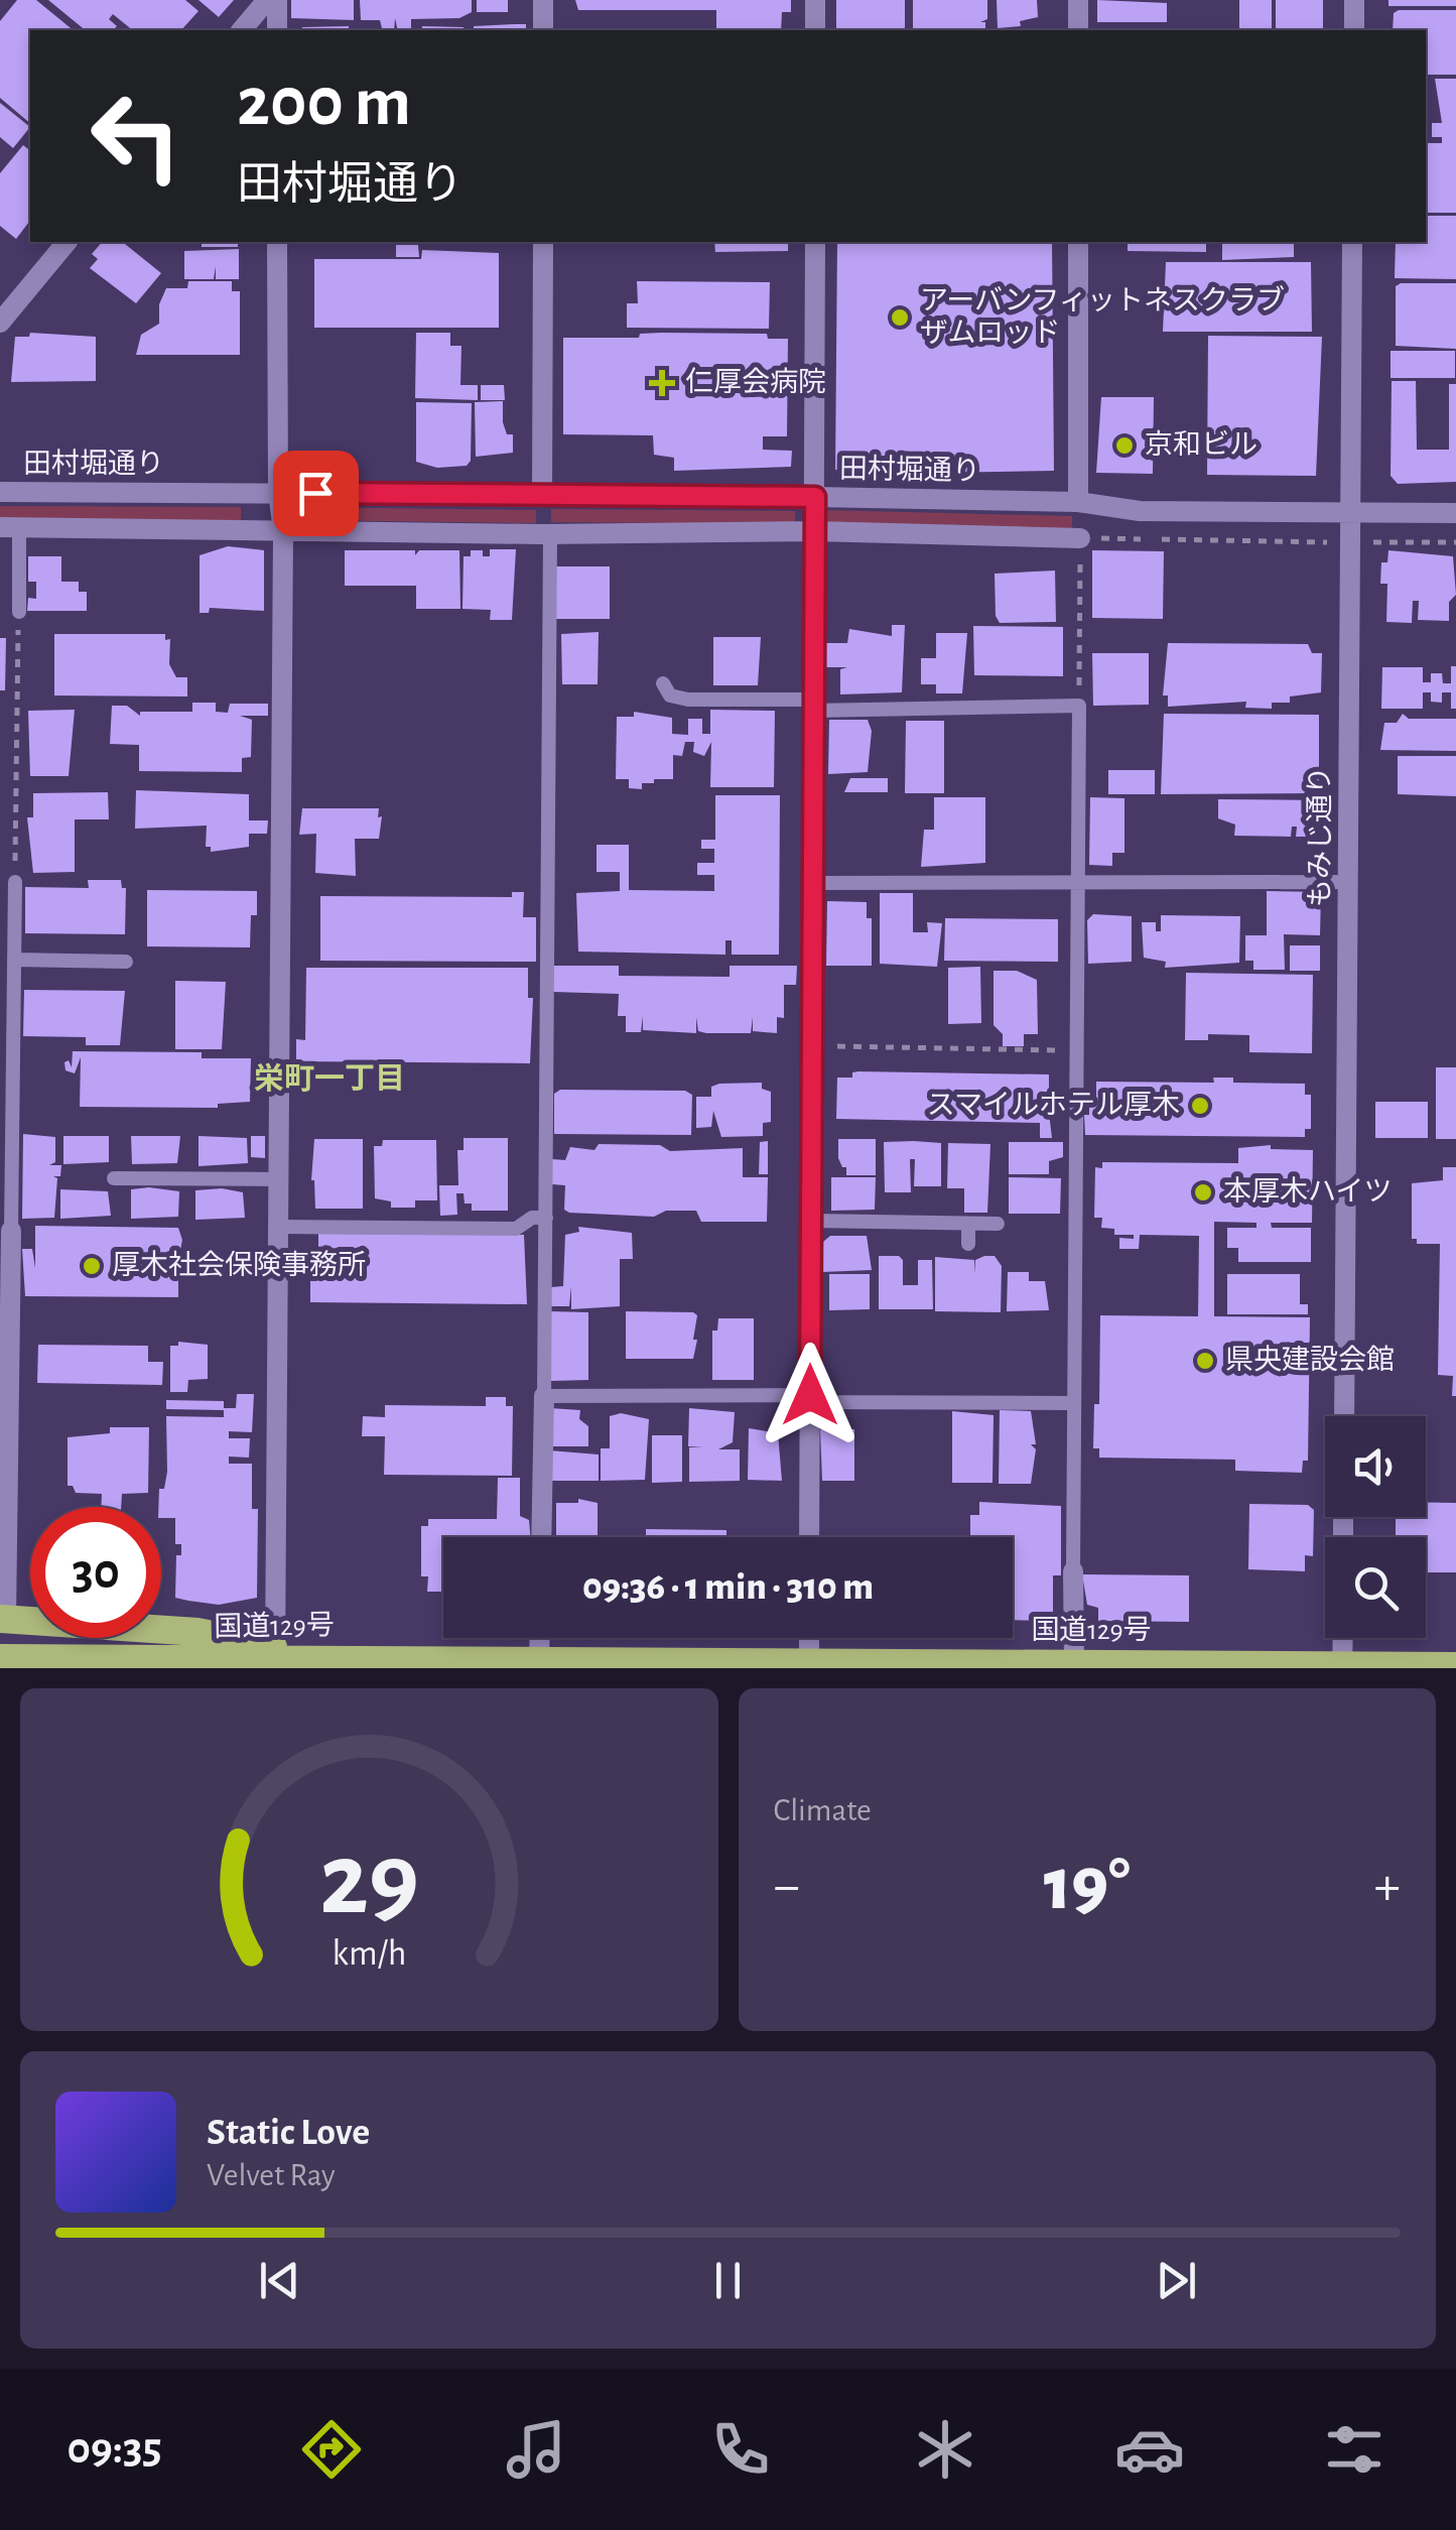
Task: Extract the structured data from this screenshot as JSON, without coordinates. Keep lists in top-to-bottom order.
{
  "streets": {
    "highway": ["国道129号"],
    "street": ["田村堀通り", "もみじ通り"]
  },
  "crossings": [
    ["田村堀通り", "もみじ通り"]
  ],
  "districts": ["栄町一丁目"],
  "places": {
    "other": [
      "アーバンフィットネスクラブ ザムロッド",
      "京和ビル",
      "スマイルホテル厚木",
      "本厚木ハイツ",
      "厚木社会保険事務所",
      "県央建設会館"
    ],
    "health": ["仁厚会病院"]
  },
  "page": {
    "turn": ["200 m", "田村堀通り"],
    "limit": "30",
    "trip": "09:36 · 1 min · 310 m",
    "tile": "Climate",
    "heat": ["−", "19°", "+"],
    "song": ["Static Love", "Velvet Ray"],
    "tabs": "09:35",
    "gauge": ["29", "km/h"]
  }
}
